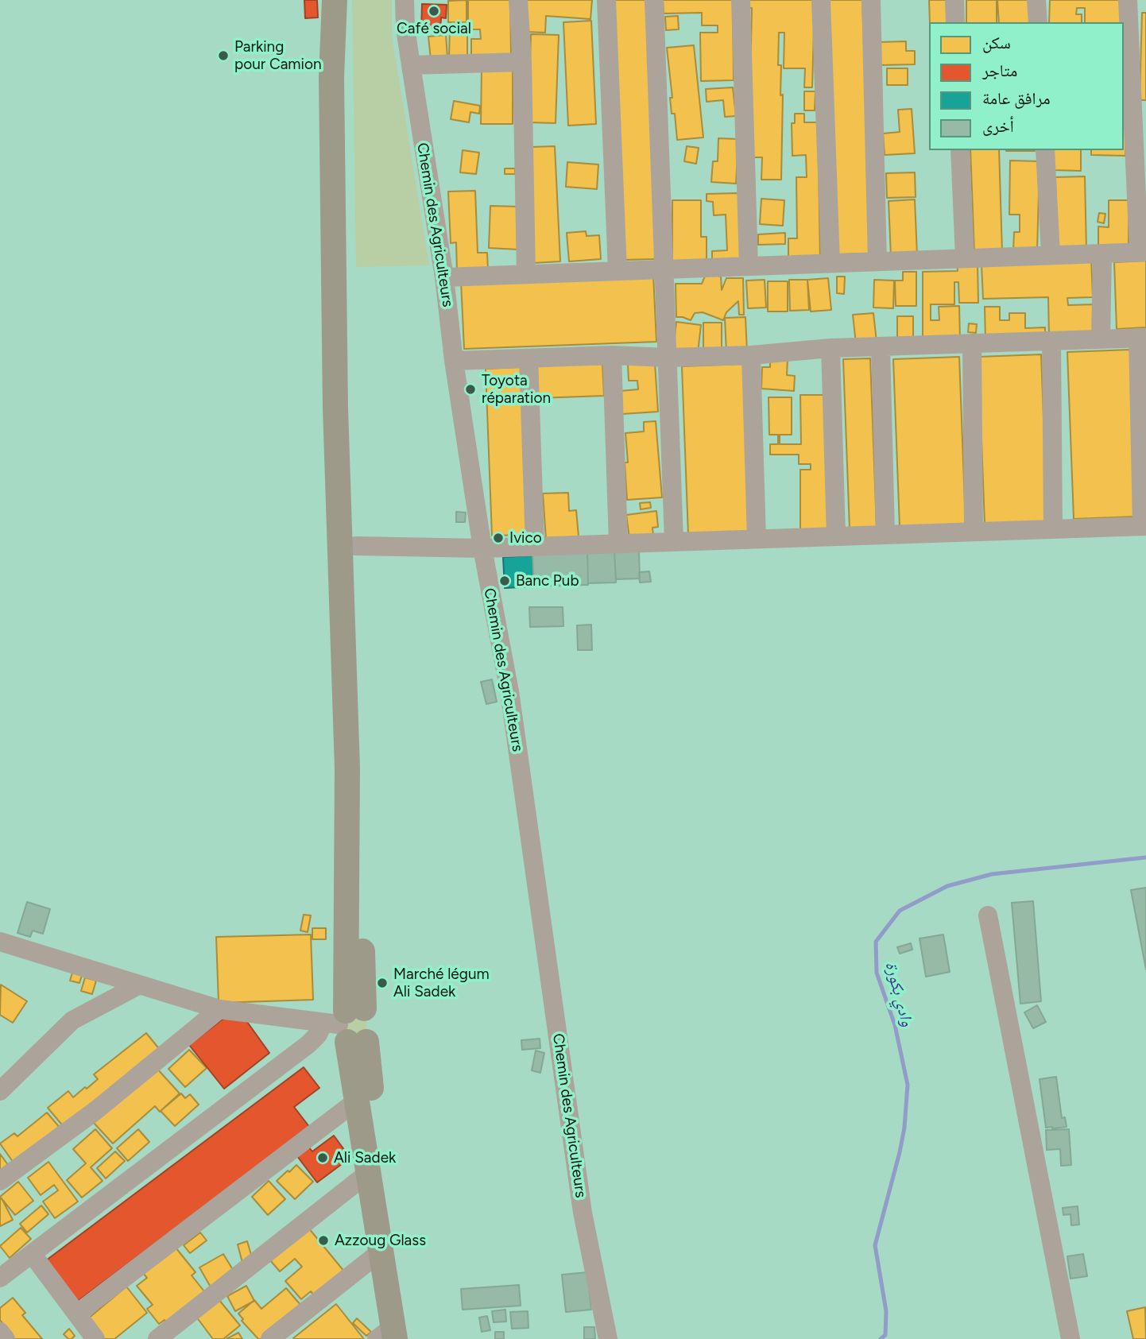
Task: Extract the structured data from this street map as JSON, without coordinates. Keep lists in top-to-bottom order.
{
  "streets": {
    "street": ["Chemin des Agriculteurs"]
  },
  "water": ["وادي بكورة"],
  "places": [
    "Café social",
    "Parking pour Camion",
    "Toyota réparation",
    "Ivico",
    "Banc Pub",
    "Marché légum Ali Sadek",
    "Ali Sadek",
    "Azzoug Glass"
  ],
  "legend": [
    "سكن",
    "متاجر",
    "مرافق عامة",
    "أخرى"
  ]
}
